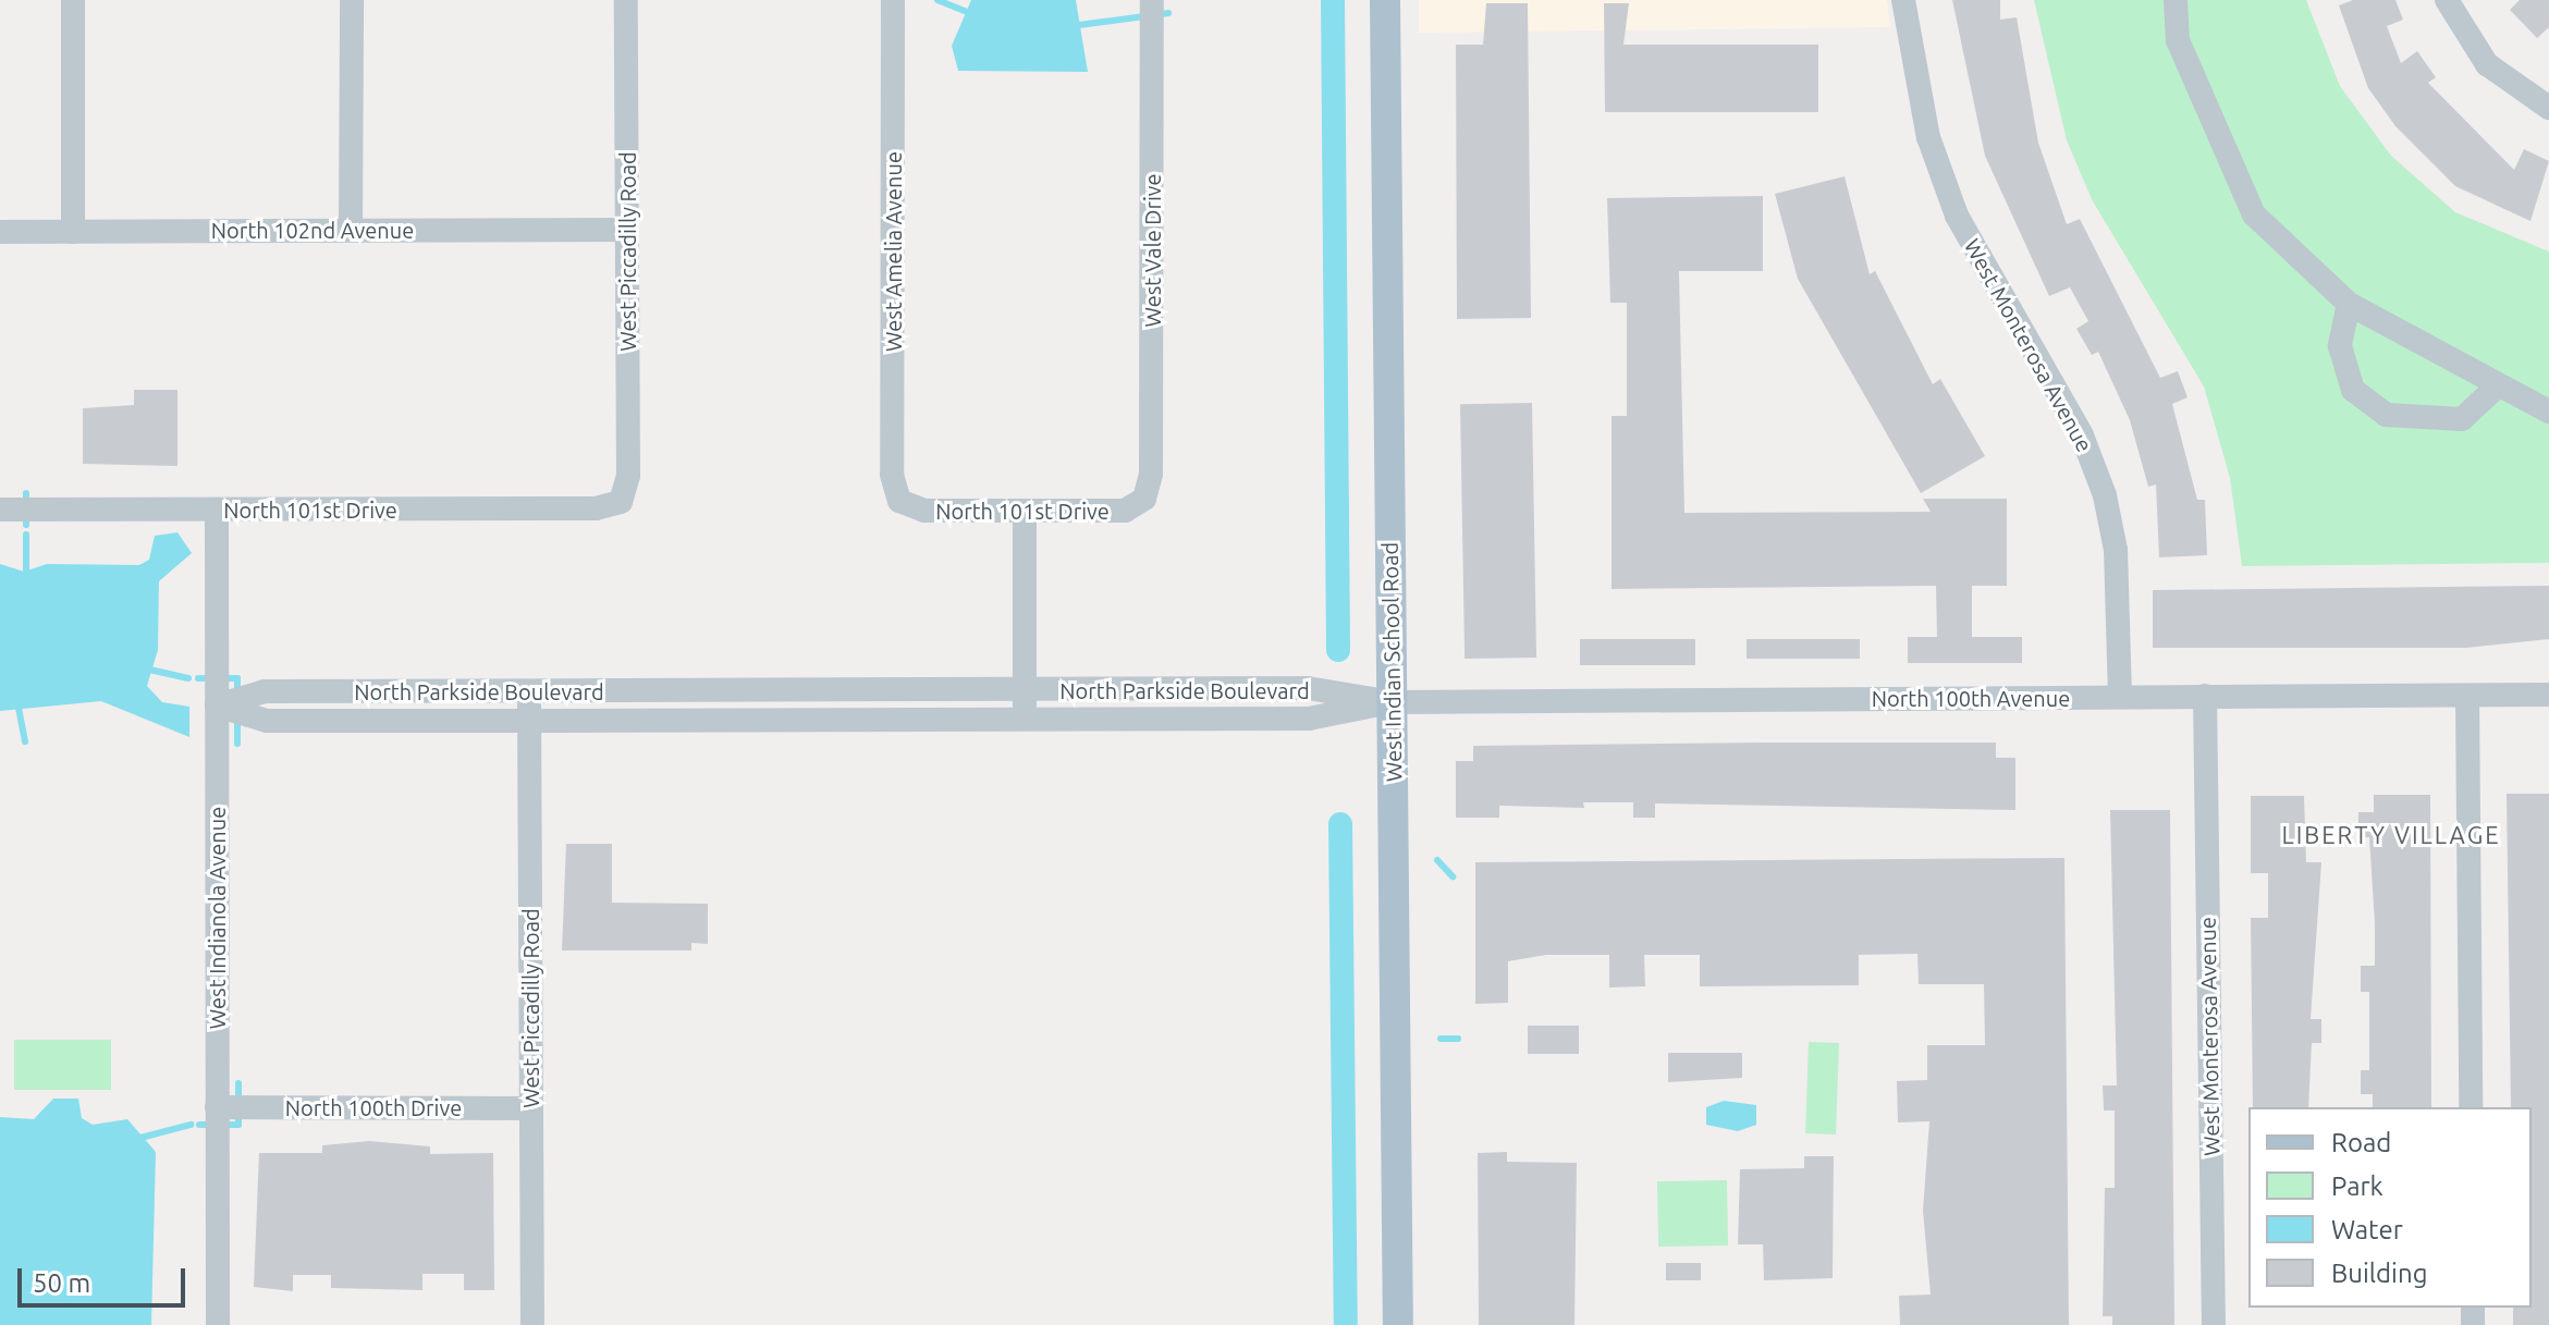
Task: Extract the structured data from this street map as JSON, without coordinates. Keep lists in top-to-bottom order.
{
  "streets": {
    "main road": ["West Indian School Road"],
    "street": [
      "North 102nd Avenue",
      "West Vale Drive",
      "West Piccadilly Road",
      "West Amelia Avenue",
      "West Monterosa Avenue",
      "North 101st Drive",
      "North Parkside Boulevard",
      "North 100th Avenue",
      "West Indianola Avenue",
      "North 100th Drive"
    ]
  },
  "crossings": [
    ["North 102nd Avenue", "West Piccadilly Road"],
    ["West Vale Drive", "North 101st Drive"],
    ["West Piccadilly Road", "North 101st Drive"],
    ["West Piccadilly Road", "North Parkside Boulevard"],
    ["West Piccadilly Road", "North 100th Drive"],
    ["West Amelia Avenue", "North 101st Drive"],
    ["West Monterosa Avenue", "North 100th Avenue"],
    ["North 101st Drive", "West Indianola Avenue"],
    ["West Indian School Road", "North Parkside Boulevard"],
    ["West Indian School Road", "North 100th Avenue"],
    ["North Parkside Boulevard", "North 100th Avenue"],
    ["North Parkside Boulevard", "West Indianola Avenue"],
    ["West Indianola Avenue", "North 100th Drive"]
  ],
  "districts": ["LIBERTY VILLAGE"],
  "legend": [
    "Road",
    "Park",
    "Water",
    "Building"
  ],
  "scale_bar": "50 m"
}
